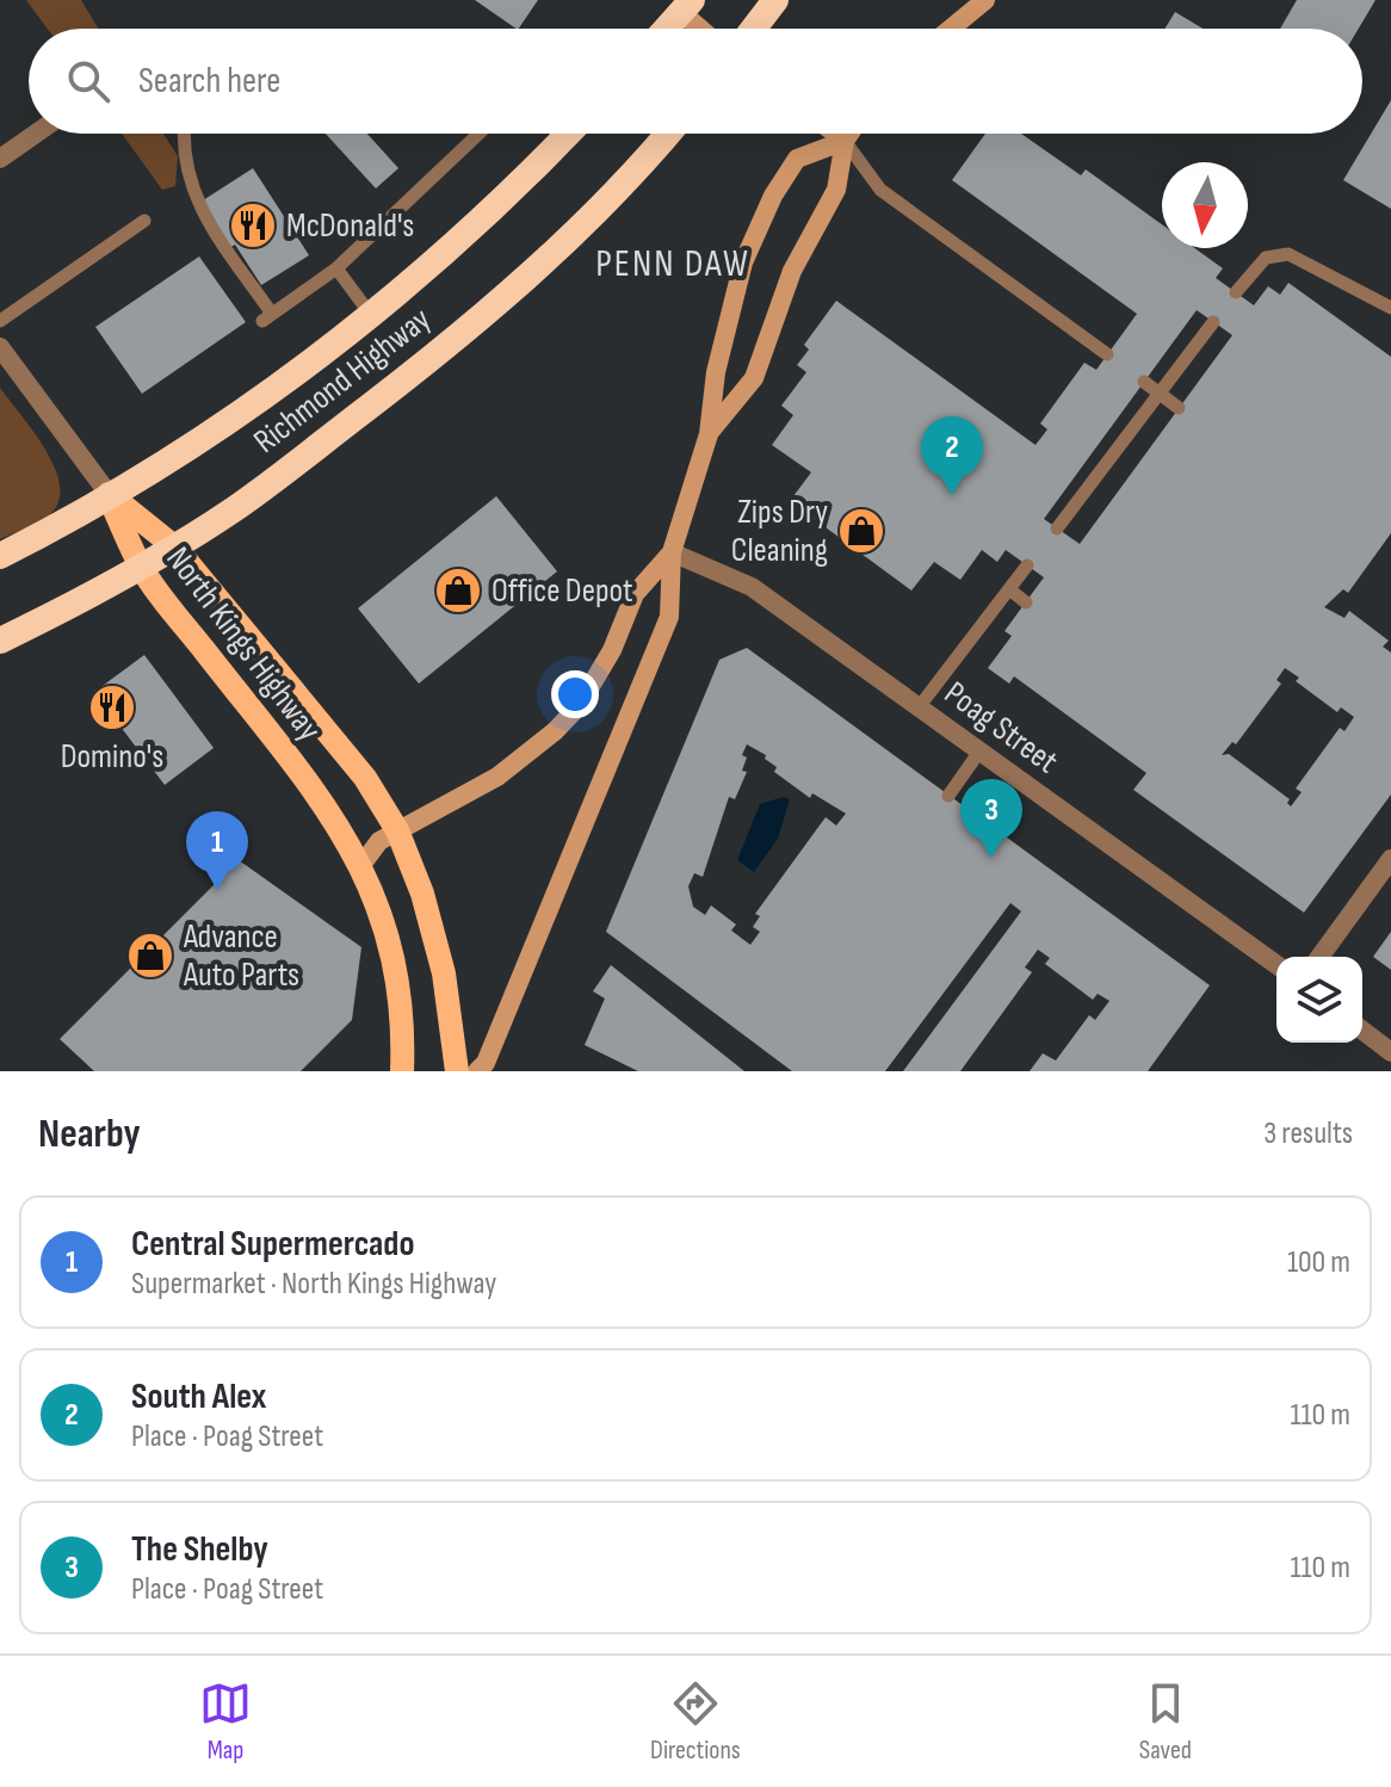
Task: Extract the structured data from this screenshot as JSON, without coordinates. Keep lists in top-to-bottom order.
{
  "streets": {
    "highway": ["Richmond Highway"],
    "main road": ["North Kings Highway"],
    "street": ["Poag Street"]
  },
  "crossings": [
    ["Richmond Highway", "North Kings Highway"]
  ],
  "districts": ["PENN DAW"],
  "places": {
    "restaurant": ["McDonald's", "Domino's"],
    "shop": ["Zips Dry Cleaning", "Office Depot", "Advance Auto Parts"]
  },
  "north": "bottom",
  "page": {
    "search": "Search here",
    "pins": ["2", "3", "1"],
    "heading": ["Nearby", "3 results"],
    "list": [
      {
        "mark": "1",
        "name": "Central Supermercado",
        "note": "Supermarket · North Kings Highway",
        "value": "100 m"
      },
      {
        "mark": "2",
        "name": "South Alex",
        "note": "Place · Poag Street",
        "value": "110 m"
      },
      {
        "mark": "3",
        "name": "The Shelby",
        "note": "Place · Poag Street",
        "value": "110 m"
      }
    ],
    "nav": ["Map", "Directions", "Saved"]
  }
}
